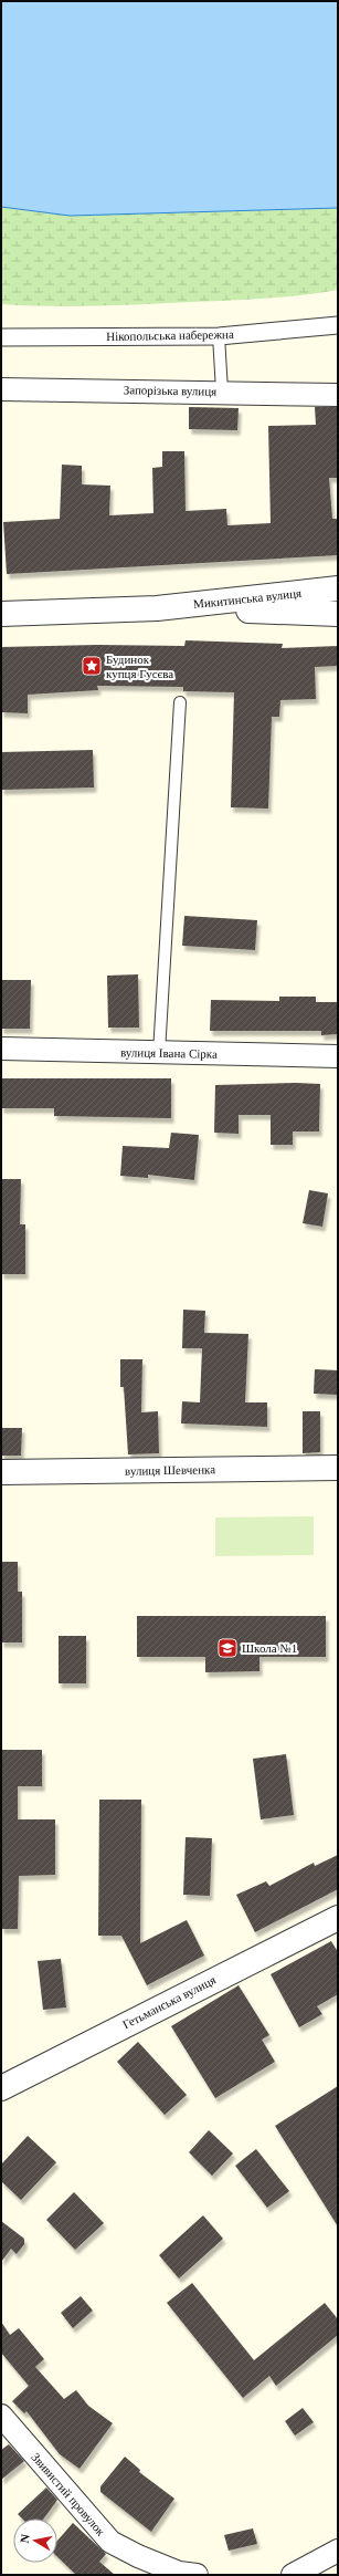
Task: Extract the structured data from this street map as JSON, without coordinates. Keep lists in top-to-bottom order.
{
  "streets": {
    "street": [
      "Нікопольська набережна",
      "Запорізька вулиця",
      "Микитинська вулиця",
      "вулиця Івана Сірка",
      "вулиця Шевченка",
      "Гетьманська вулиця",
      "Звивистий провулок"
    ]
  },
  "places": {
    "place": ["Будинок купця Гусєва"],
    "school or university": ["Школа №1"]
  },
  "north": "left"
}
